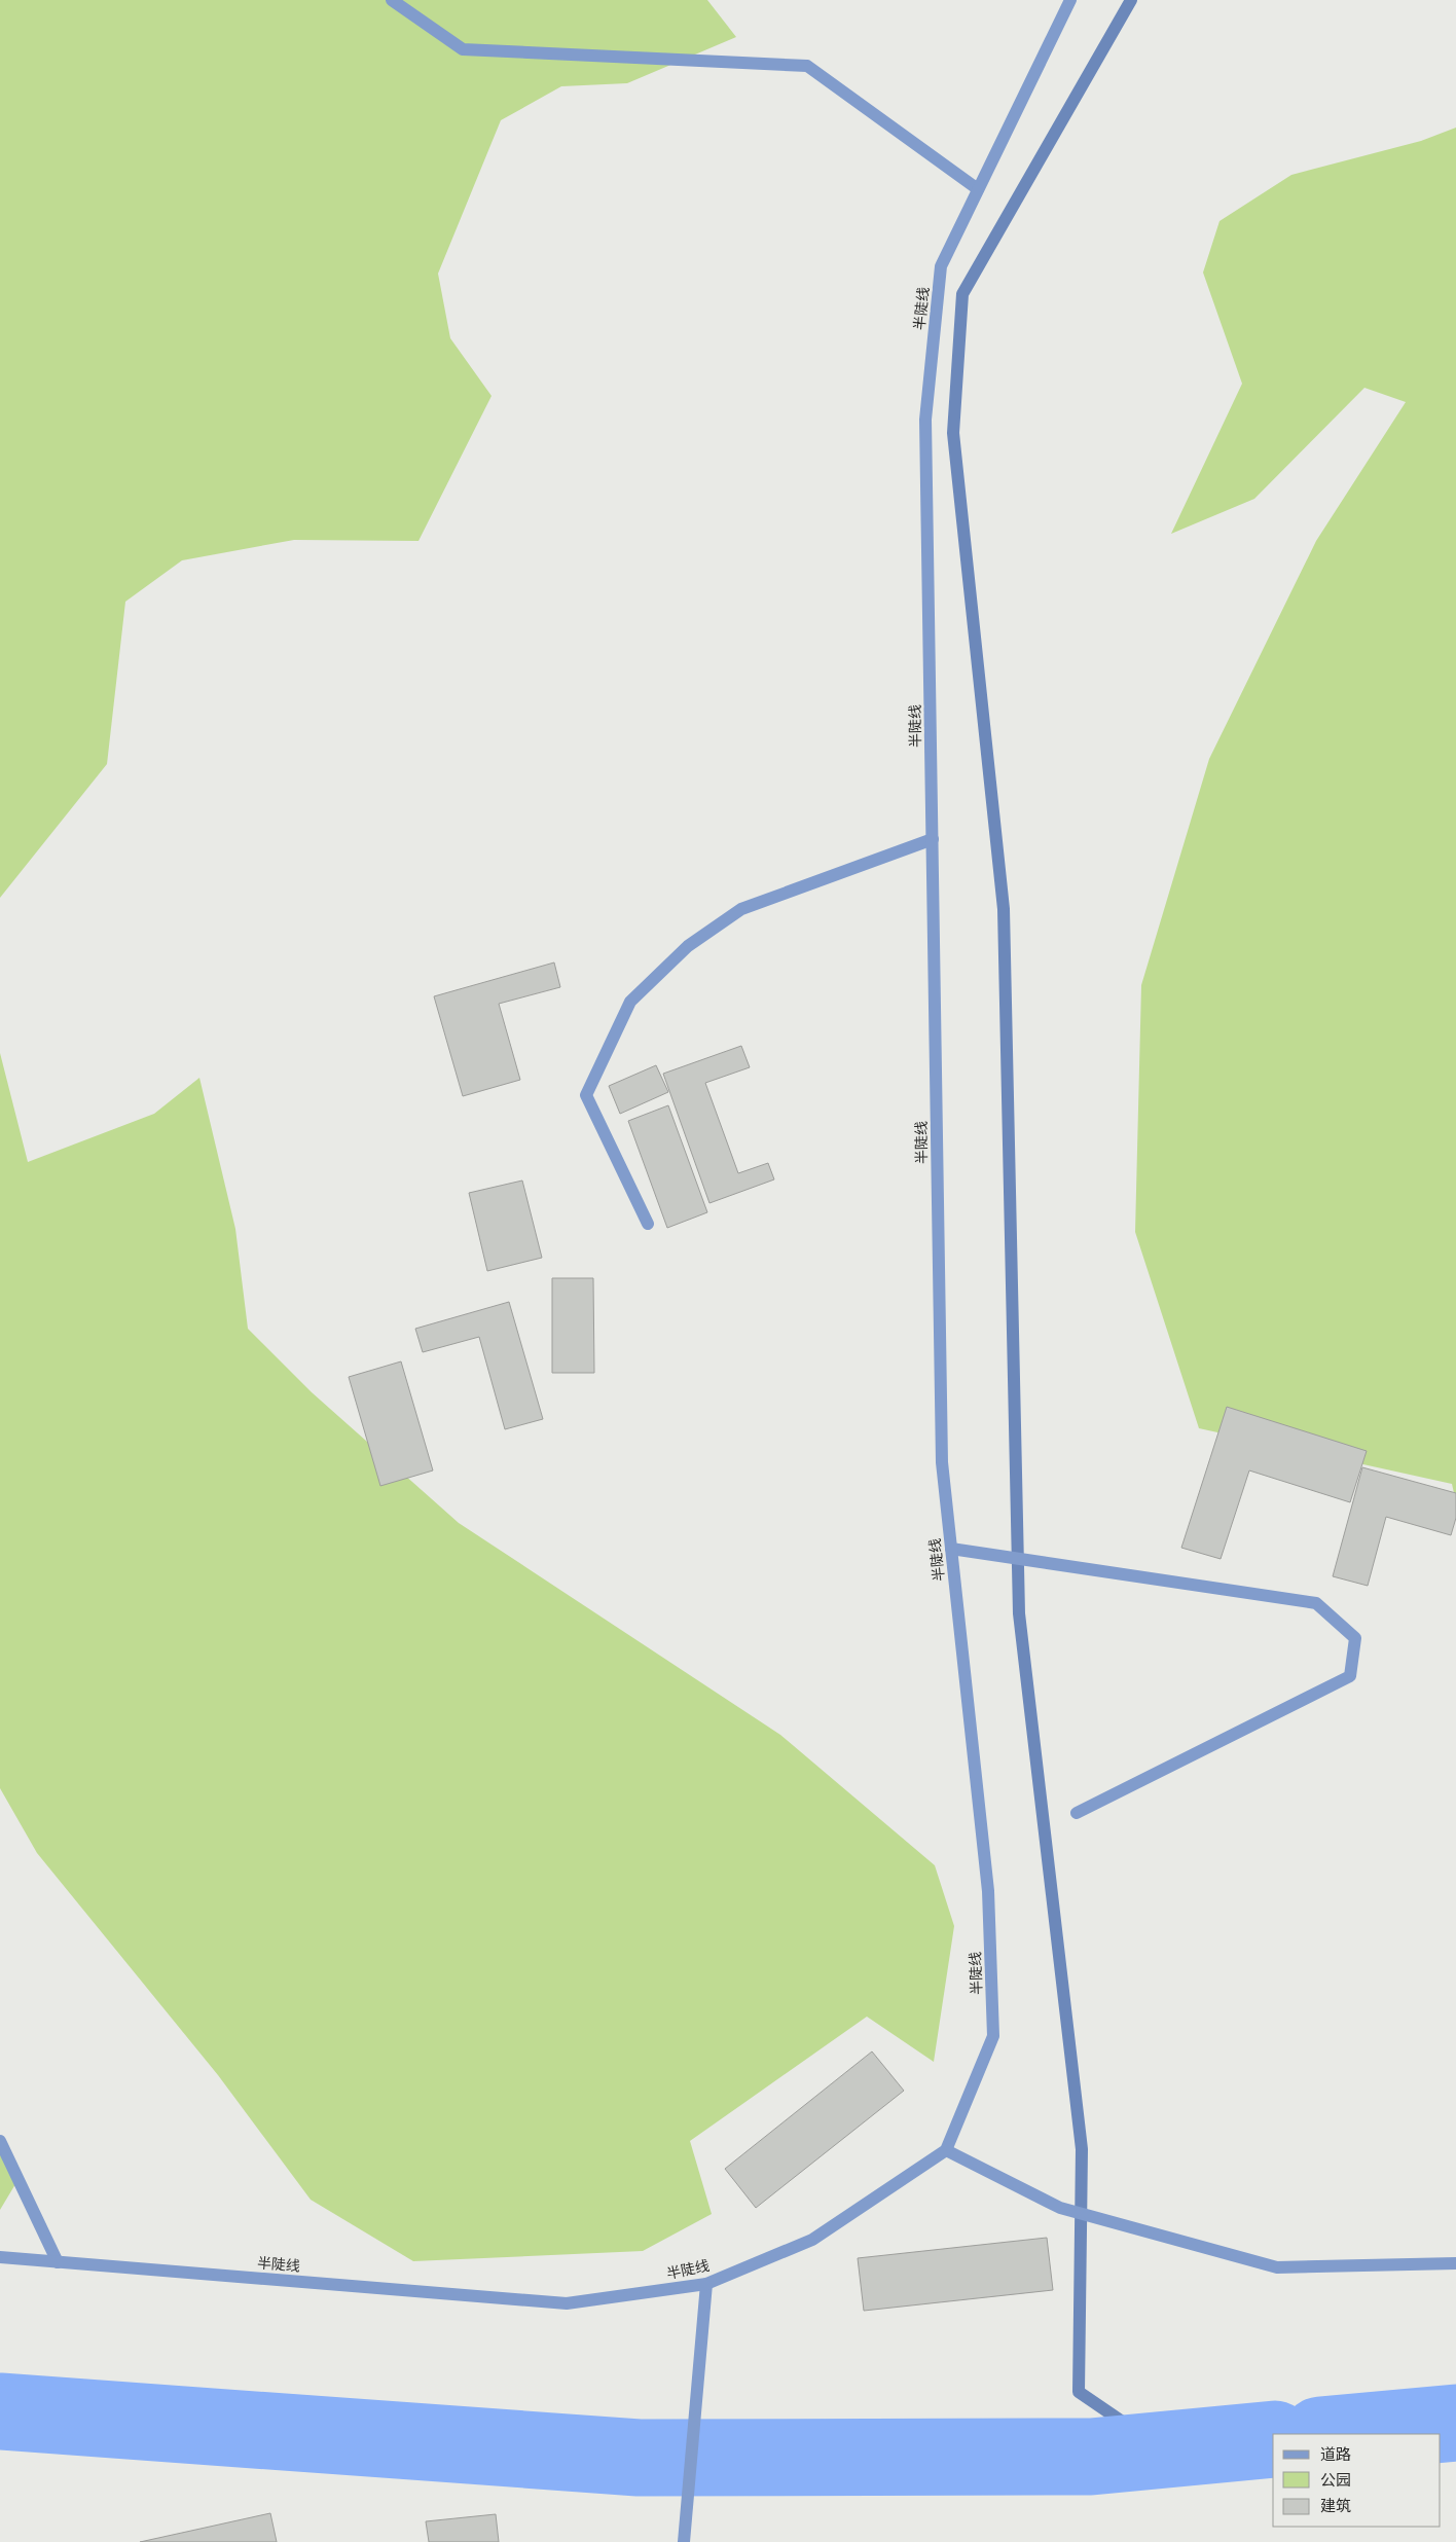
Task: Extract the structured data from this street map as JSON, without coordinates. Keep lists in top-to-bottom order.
{
  "streets": {
    "street": ["半陡线"]
  },
  "legend": ["道路", "公园", "建筑"]
}
